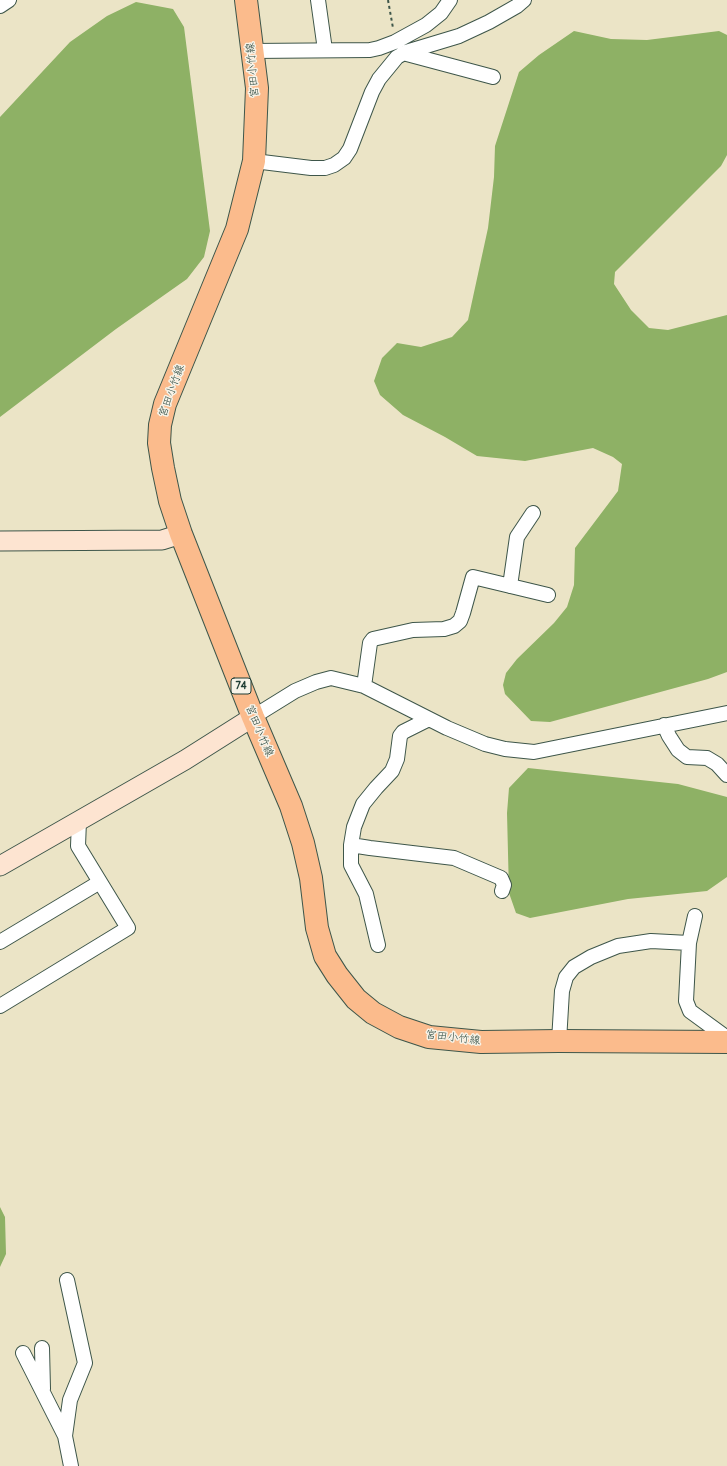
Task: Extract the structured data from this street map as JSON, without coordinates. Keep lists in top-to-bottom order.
{
  "streets": {
    "main road": ["宮田小竹線", "74"]
  }
}
